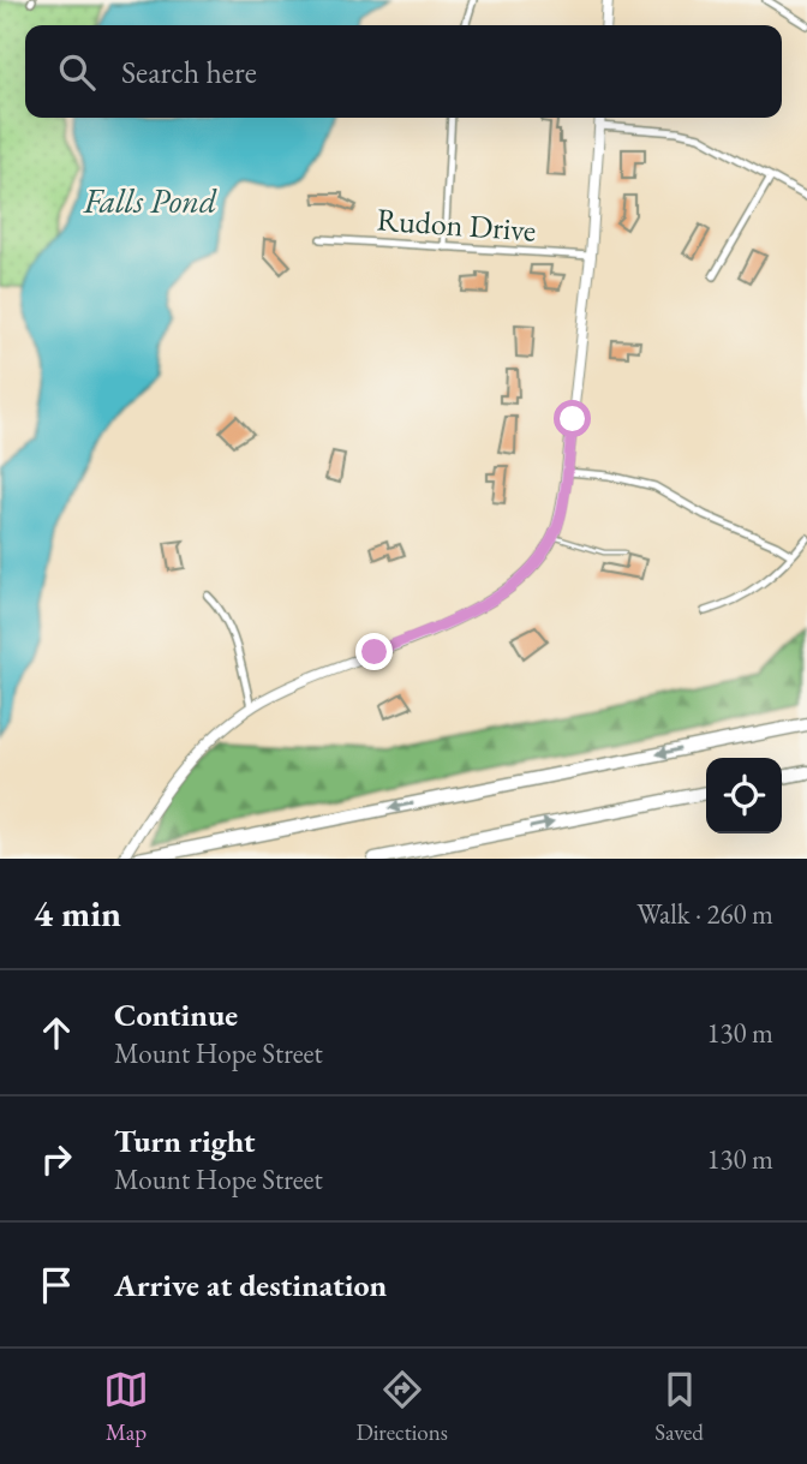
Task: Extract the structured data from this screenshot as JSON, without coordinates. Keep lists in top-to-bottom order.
{
  "streets": {
    "street": ["Rudon Drive"]
  },
  "water": ["Falls Pond"],
  "page": {
    "search": "Search here",
    "heading": ["4 min", "Walk · 260 m"],
    "list": [
      ["Continue", "Mount Hope Street", "130 m"],
      ["Turn right", "Mount Hope Street", "130 m"],
      "Arrive at destination"
    ],
    "nav": ["Map", "Directions", "Saved"]
  }
}
